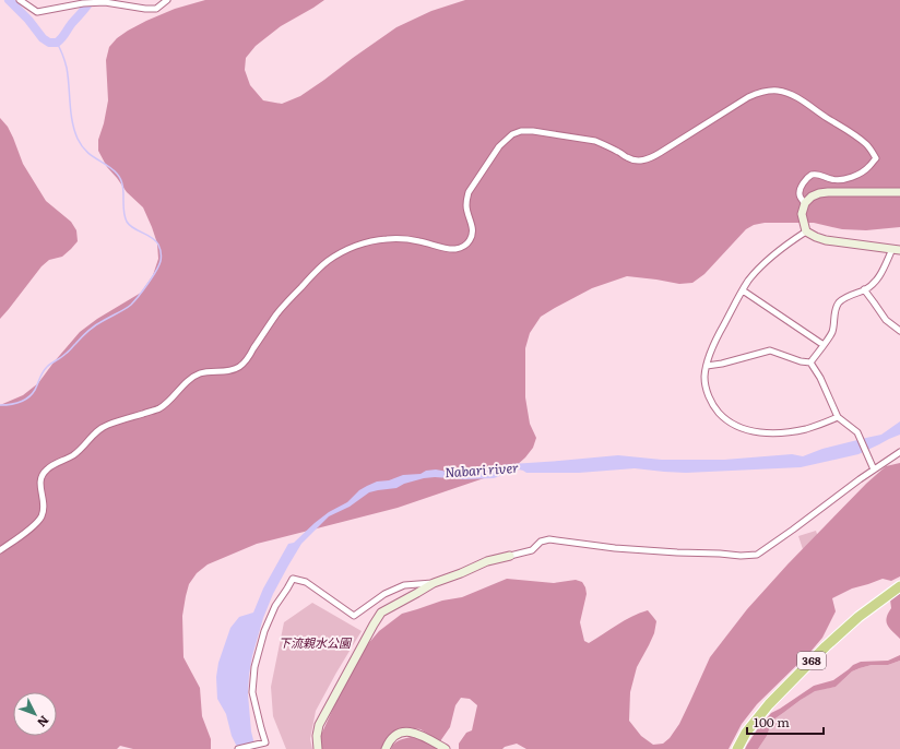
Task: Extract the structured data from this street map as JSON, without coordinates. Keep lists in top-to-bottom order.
{
  "streets": {
    "highway": ["368"]
  },
  "water": ["Nabari river"],
  "parks": ["下流親水公園"],
  "scale_bar": "100 m",
  "north": "bottom right"
}
